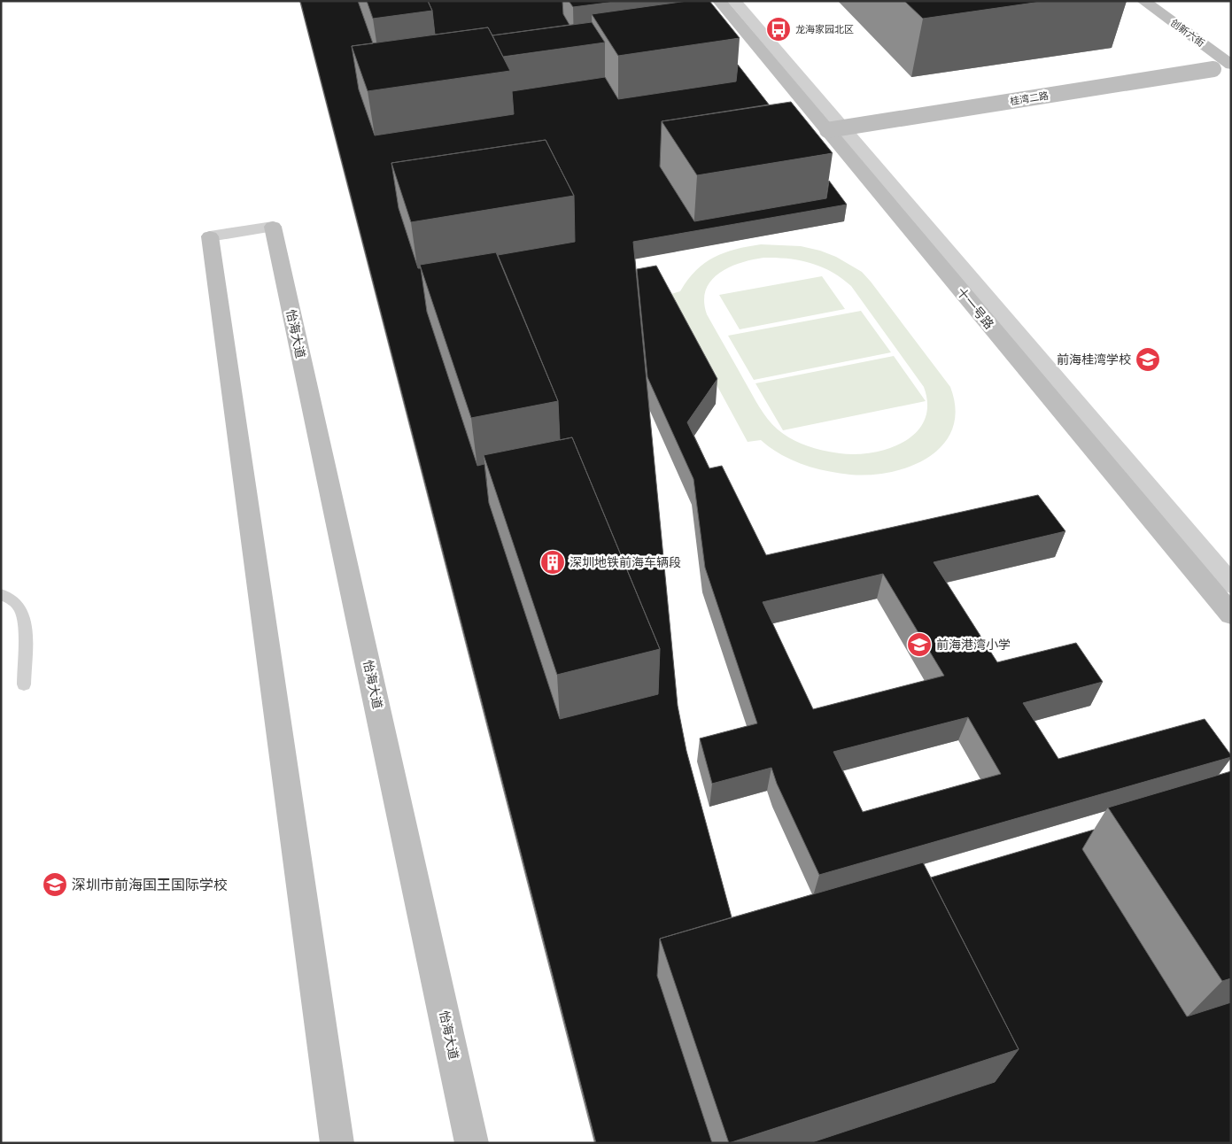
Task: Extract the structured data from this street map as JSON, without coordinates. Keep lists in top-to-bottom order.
{
  "streets": {
    "street": [
      "创新六街",
      "桂湾二路",
      "十一号路",
      "怡海大道"
    ]
  },
  "crossings": [
    ["创新六街", "桂湾二路"],
    ["桂湾二路", "十一号路"]
  ],
  "places": {
    "bus stop": ["龙海家园北区"],
    "school or university": ["前海桂湾学校", "前海港湾小学", "深圳市前海国王国际学校"],
    "building": ["深圳地铁前海车辆段"]
  }
}
